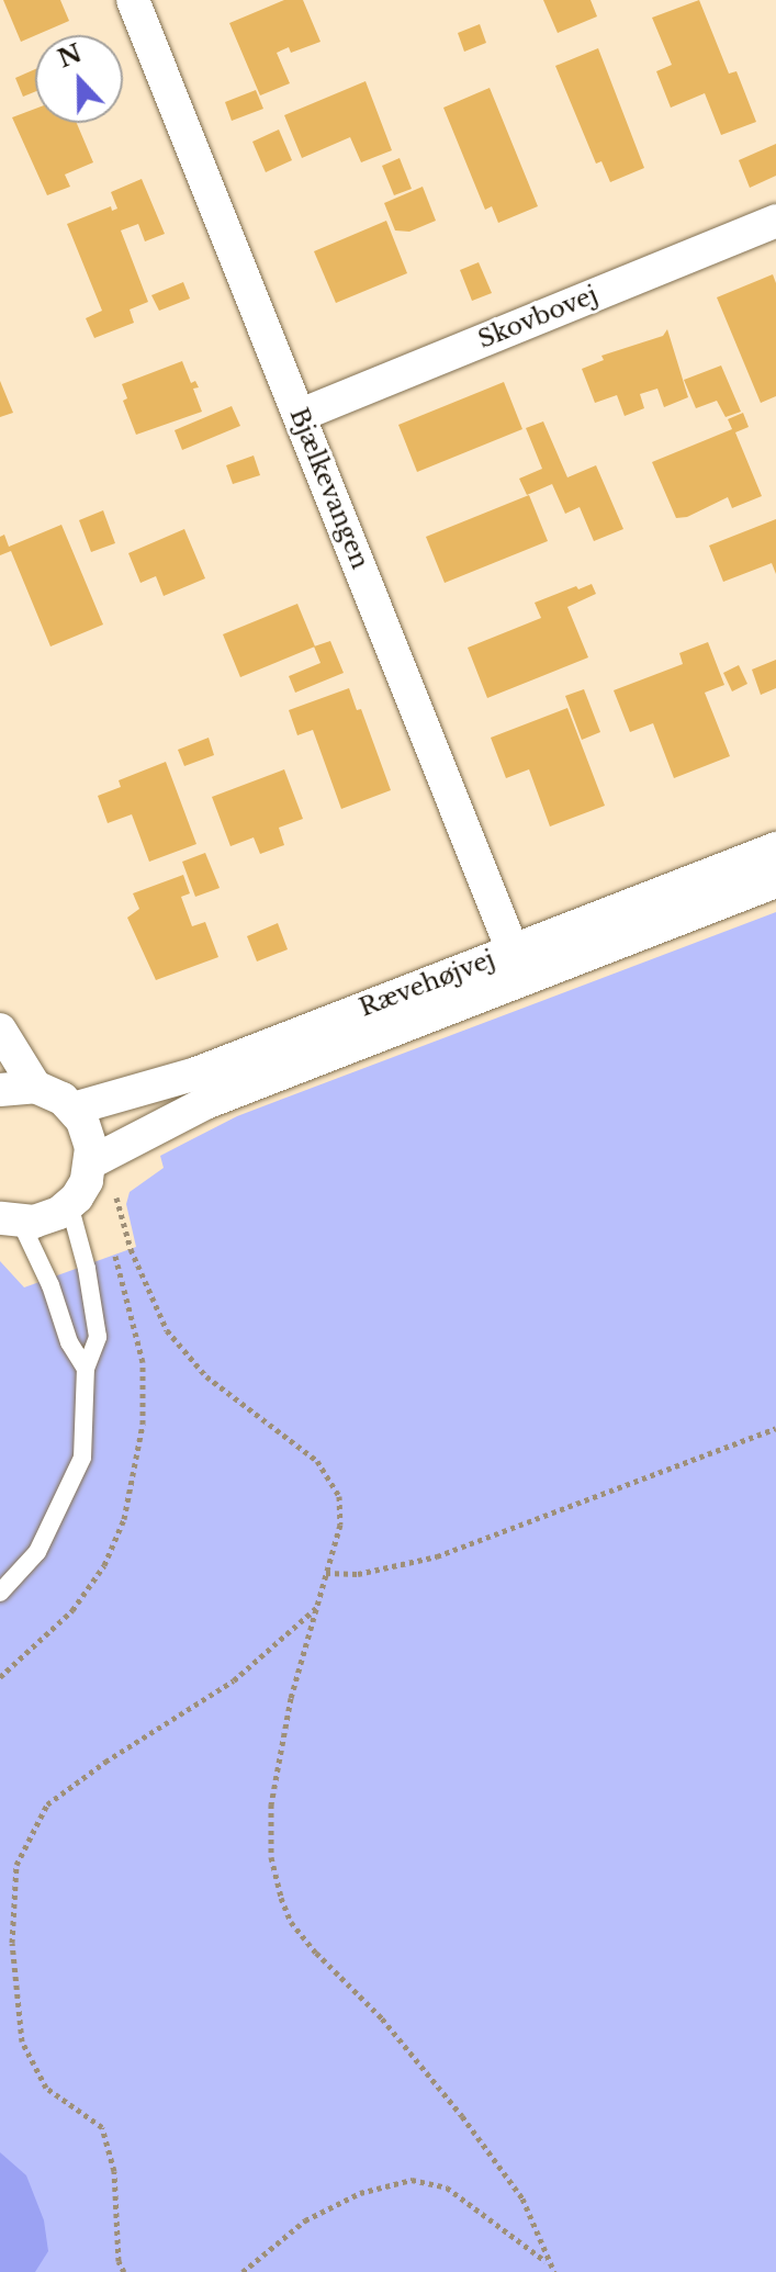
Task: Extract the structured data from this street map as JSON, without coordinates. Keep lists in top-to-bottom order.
{
  "streets": {
    "street": ["Skovbovej", "Bjælkevangen", "Rævehøjvej"]
  },
  "crossings": [
    ["Skovbovej", "Bjælkevangen"],
    ["Bjælkevangen", "Rævehøjvej"]
  ],
  "north": "top"
}
